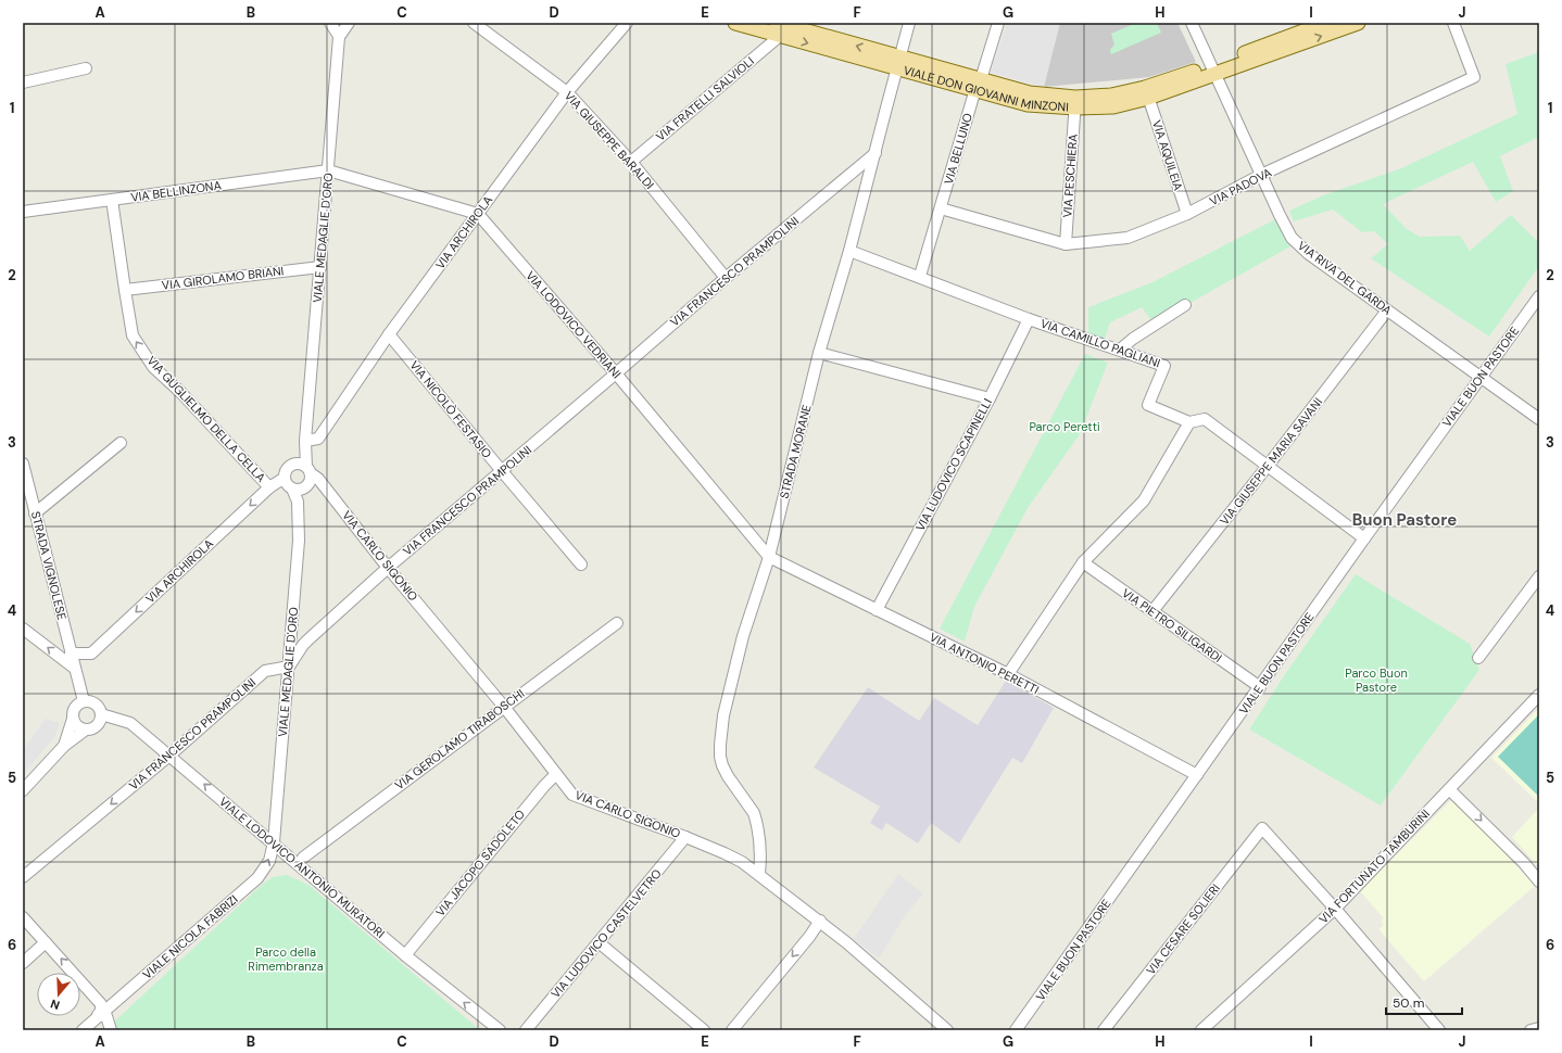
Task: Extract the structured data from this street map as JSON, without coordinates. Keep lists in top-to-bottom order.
{
  "streets": {
    "main road": ["VIALE DON GIOVANNI MINZONI"],
    "street": [
      "VIA FRATELLI SALVIOLI",
      "VIA GIUSEPPE BARALDI",
      "VIA BELLUNO",
      "VIA AQUILEIA",
      "VIA PESCHIERA",
      "VIA PADOVA",
      "VIA BELLINZONA",
      "VIA ARCHIROLA",
      "VIALE MEDAGLIE D'ORO",
      "VIA FRANCESCO PRAMPOLINI",
      "VIA GIROLAMO BRIANI",
      "VIA RIVA DEL GARDA",
      "VIA LODOVICO VEDRIANI",
      "VIA CAMILLO PAGLIANI",
      "VIALE BUON PASTORE",
      "VIA NICOLÒ FESTASIO",
      "VIA GUGLIELMO DELLA CELLA",
      "STRADA MORANE",
      "VIA GIUSEPPE MARIA SAVANI",
      "VIA LUDOVICO SCAPINELLI",
      "VIA CARLO SIGONIO",
      "STRADA VIGNOLESE",
      "VIA PIETRO SILIGARDI",
      "VIA ANTONIO PERETTI",
      "VIA GEROLAMO TIRABOSCHI",
      "VIA JACOPO SADOLETO",
      "VIA FORTUNATO TAMBURINI",
      "VIALE LODOVICO ANTONIO MURATORI",
      "VIA CESARE SOLIERI",
      "VIA LUDOVICO CASTELVETRO",
      "VIALE NICOLA FABRIZI"
    ]
  },
  "crossings": [
    ["VIALE DON GIOVANNI MINZONI", "VIA FRATELLI SALVIOLI"],
    ["VIALE DON GIOVANNI MINZONI", "VIA BELLUNO"],
    ["VIALE DON GIOVANNI MINZONI", "VIA AQUILEIA"],
    ["VIALE DON GIOVANNI MINZONI", "VIA PESCHIERA"],
    ["VIALE DON GIOVANNI MINZONI", "VIA RIVA DEL GARDA"],
    ["VIALE DON GIOVANNI MINZONI", "STRADA MORANE"],
    ["VIA FRATELLI SALVIOLI", "VIA GIUSEPPE BARALDI"],
    ["VIA GIUSEPPE BARALDI", "VIA ARCHIROLA"],
    ["VIA GIUSEPPE BARALDI", "VIA FRANCESCO PRAMPOLINI"],
    ["VIA BELLUNO", "VIA PADOVA"],
    ["VIA BELLUNO", "VIA CAMILLO PAGLIANI"],
    ["VIA AQUILEIA", "VIA PADOVA"],
    ["VIA PESCHIERA", "VIA PADOVA"],
    ["VIA PADOVA", "VIA RIVA DEL GARDA"],
    ["VIA BELLINZONA", "VIALE MEDAGLIE D'ORO"],
    ["VIA BELLINZONA", "VIA GUGLIELMO DELLA CELLA"],
    ["VIA ARCHIROLA", "VIALE MEDAGLIE D'ORO"],
    ["VIA ARCHIROLA", "VIA LODOVICO VEDRIANI"],
    ["VIA ARCHIROLA", "VIA NICOLÒ FESTASIO"],
    ["VIA ARCHIROLA", "VIA GUGLIELMO DELLA CELLA"],
    ["VIA ARCHIROLA", "VIA CARLO SIGONIO"],
    ["VIA ARCHIROLA", "STRADA VIGNOLESE"],
    ["VIALE MEDAGLIE D'ORO", "VIA FRANCESCO PRAMPOLINI"],
    ["VIALE MEDAGLIE D'ORO", "VIA GIROLAMO BRIANI"],
    ["VIALE MEDAGLIE D'ORO", "VIA CARLO SIGONIO"],
    ["VIALE MEDAGLIE D'ORO", "VIALE LODOVICO ANTONIO MURATORI"],
    ["VIALE MEDAGLIE D'ORO", "VIALE NICOLA FABRIZI"],
    ["VIA FRANCESCO PRAMPOLINI", "VIA LODOVICO VEDRIANI"],
    ["VIA FRANCESCO PRAMPOLINI", "VIA NICOLÒ FESTASIO"],
    ["VIA FRANCESCO PRAMPOLINI", "STRADA MORANE"],
    ["VIA FRANCESCO PRAMPOLINI", "VIA CARLO SIGONIO"],
    ["VIA FRANCESCO PRAMPOLINI", "VIALE LODOVICO ANTONIO MURATORI"],
    ["VIA GIROLAMO BRIANI", "VIA GUGLIELMO DELLA CELLA"],
    ["VIA RIVA DEL GARDA", "VIALE BUON PASTORE"],
    ["VIA RIVA DEL GARDA", "VIA GIUSEPPE MARIA SAVANI"],
    ["VIA LODOVICO VEDRIANI", "STRADA MORANE"],
    ["VIA LODOVICO VEDRIANI", "VIA ANTONIO PERETTI"],
    ["VIA CAMILLO PAGLIANI", "VIALE BUON PASTORE"],
    ["VIA CAMILLO PAGLIANI", "STRADA MORANE"],
    ["VIA CAMILLO PAGLIANI", "VIA GIUSEPPE MARIA SAVANI"],
    ["VIA CAMILLO PAGLIANI", "VIA LUDOVICO SCAPINELLI"],
    ["VIALE BUON PASTORE", "VIA PIETRO SILIGARDI"],
    ["VIALE BUON PASTORE", "VIA ANTONIO PERETTI"],
    ["STRADA MORANE", "VIA CARLO SIGONIO"],
    ["STRADA MORANE", "VIA ANTONIO PERETTI"],
    ["VIA GIUSEPPE MARIA SAVANI", "VIA PIETRO SILIGARDI"],
    ["VIA LUDOVICO SCAPINELLI", "VIA ANTONIO PERETTI"],
    ["VIA CARLO SIGONIO", "VIA GEROLAMO TIRABOSCHI"],
    ["VIA CARLO SIGONIO", "VIA JACOPO SADOLETO"],
    ["VIA CARLO SIGONIO", "VIA LUDOVICO CASTELVETRO"],
    ["VIA JACOPO SADOLETO", "VIALE LODOVICO ANTONIO MURATORI"],
    ["VIA FORTUNATO TAMBURINI", "VIA CESARE SOLIERI"],
    ["VIALE LODOVICO ANTONIO MURATORI", "VIALE NICOLA FABRIZI"]
  ],
  "one_way": ["VIA GUGLIELMO DELLA CELLA", "VIALE LODOVICO ANTONIO MURATORI"],
  "districts": ["Buon Pastore"],
  "parks": ["Parco Peretti", "Parco Buon Pastore", "Parco della Rimembranza"],
  "scale_bar": "50 m",
  "north": "bottom",
  "grid": {
    "columns": [
      "A",
      "B",
      "C",
      "D",
      "E",
      "F",
      "G",
      "H",
      "I",
      "J"
    ],
    "rows": [
      "1",
      "2",
      "3",
      "4",
      "5",
      "6"
    ]
  }
}
